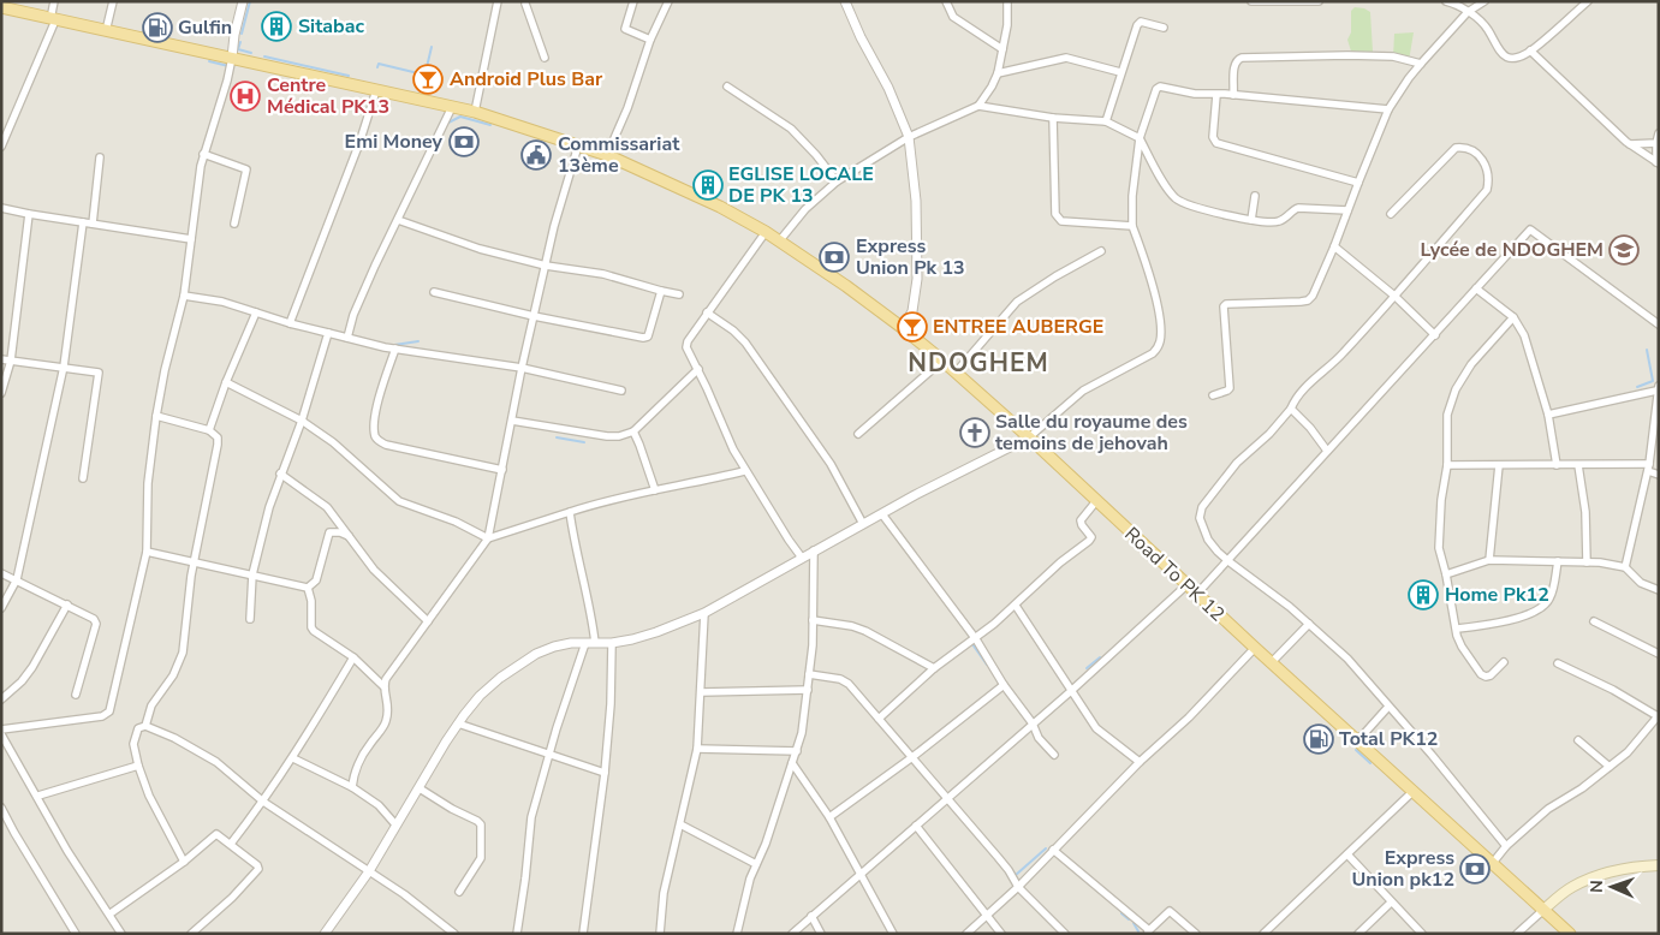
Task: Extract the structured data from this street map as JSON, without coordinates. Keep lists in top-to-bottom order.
{
  "streets": {
    "main road": ["Road To PK 12"]
  },
  "districts": ["NDOGHEM"],
  "places": {
    "building": ["Sitabac", "EGLISE LOCALE DE PK 13", "Home Pk12"],
    "fuel station": ["Gulfin", "Total PK12"],
    "bar": ["Android Plus Bar", "ENTREE AUBERGE"],
    "hospital": ["Centre Médical PK13"],
    "bank": ["Emi Money", "Express Union Pk 13", "Express Union pk12"],
    "public building": ["Commissariat 13ème"],
    "school or university": ["Lycée de NDOGHEM"],
    "church": ["Salle du royaume des temoins de jehovah"]
  },
  "north": "left"
}
